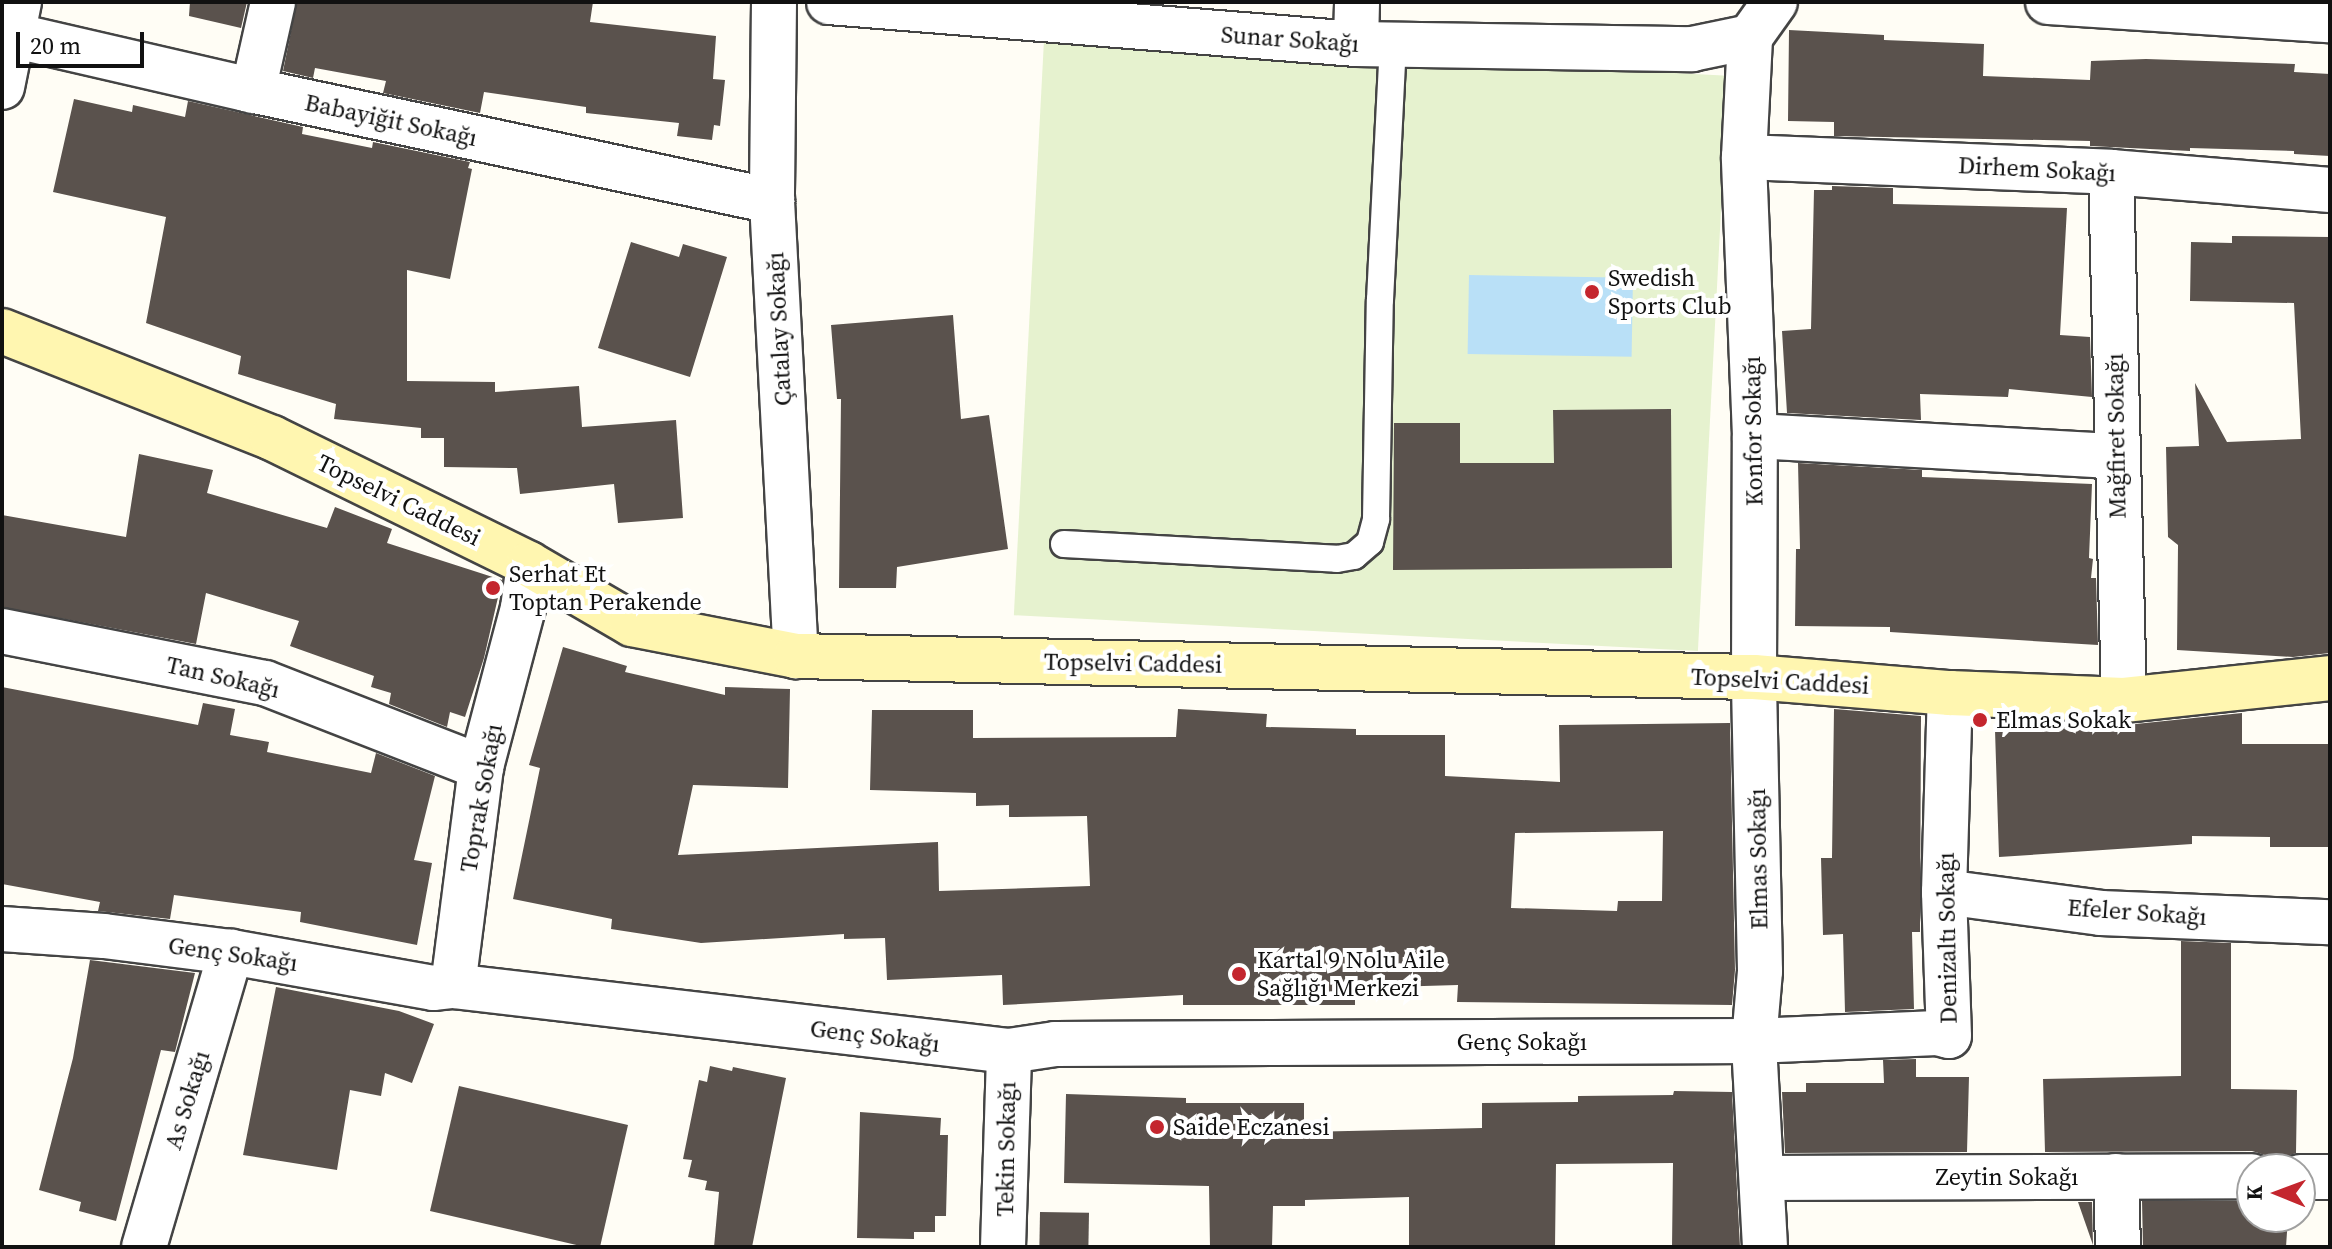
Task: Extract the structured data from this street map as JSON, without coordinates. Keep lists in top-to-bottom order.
{
  "streets": {
    "street": [
      "Sunar Sokağı",
      "Babayiğit Sokağı",
      "Dirhem Sokağı",
      "Çatalay Sokağı",
      "Konfor Sokağı",
      "Mağfiret Sokağı",
      "Topselvi Caddesi",
      "Tan Sokağı",
      "Toprak Sokağı",
      "Elmas Sokağı",
      "Efeler Sokağı",
      "Denizaltı Sokağı",
      "Genç Sokağı",
      "As Sokağı",
      "Tekin Sokağı",
      "Zeytin Sokağı"
    ]
  },
  "crossings": [
    ["Sunar Sokağı", "Konfor Sokağı"],
    ["Babayiğit Sokağı", "Çatalay Sokağı"],
    ["Dirhem Sokağı", "Konfor Sokağı"],
    ["Dirhem Sokağı", "Mağfiret Sokağı"],
    ["Çatalay Sokağı", "Topselvi Caddesi"],
    ["Konfor Sokağı", "Topselvi Caddesi"],
    ["Konfor Sokağı", "Elmas Sokağı"],
    ["Mağfiret Sokağı", "Topselvi Caddesi"],
    ["Topselvi Caddesi", "Toprak Sokağı"],
    ["Topselvi Caddesi", "Elmas Sokağı"],
    ["Topselvi Caddesi", "Denizaltı Sokağı"],
    ["Tan Sokağı", "Toprak Sokağı"],
    ["Toprak Sokağı", "Genç Sokağı"],
    ["Elmas Sokağı", "Denizaltı Sokağı"],
    ["Elmas Sokağı", "Genç Sokağı"],
    ["Efeler Sokağı", "Denizaltı Sokağı"],
    ["Denizaltı Sokağı", "Genç Sokağı"],
    ["Genç Sokağı", "As Sokağı"],
    ["Genç Sokağı", "Tekin Sokağı"]
  ],
  "places": [
    "Swedish Sports Club",
    "Serhat Et Toptan Perakende",
    "Elmas Sokak",
    "Kartal 9 Nolu Aile Sağlığı Merkezi",
    "Saide Eczanesi"
  ],
  "scale_bar": "20 m",
  "north": "left"
}
